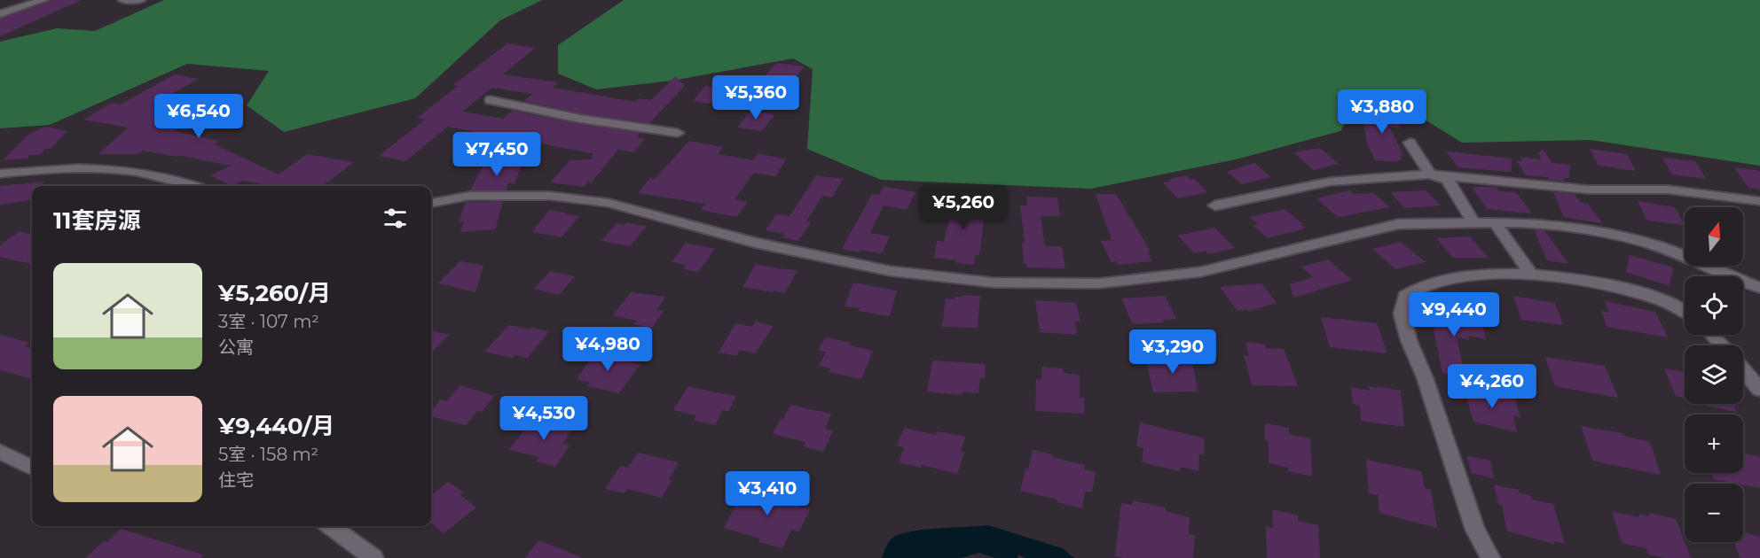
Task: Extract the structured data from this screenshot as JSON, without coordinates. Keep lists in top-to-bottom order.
{
  "north": "top",
  "page": {
    "price": [
      "¥5,360",
      "¥3,880",
      "¥6,540",
      "¥7,450",
      "¥5,260",
      "¥9,440",
      "¥4,980",
      "¥3,290",
      "¥4,260",
      "¥4,530",
      "¥3,410"
    ],
    "heading": "11套房源",
    "map_buttons": ["+", "−"],
    "list": [
      {
        "name": "¥5,260/月",
        "note": "3室 · 107 m² · 公寓"
      },
      {
        "name": "¥9,440/月",
        "note": "5室 · 158 m² · 住宅"
      }
    ]
  }
}
